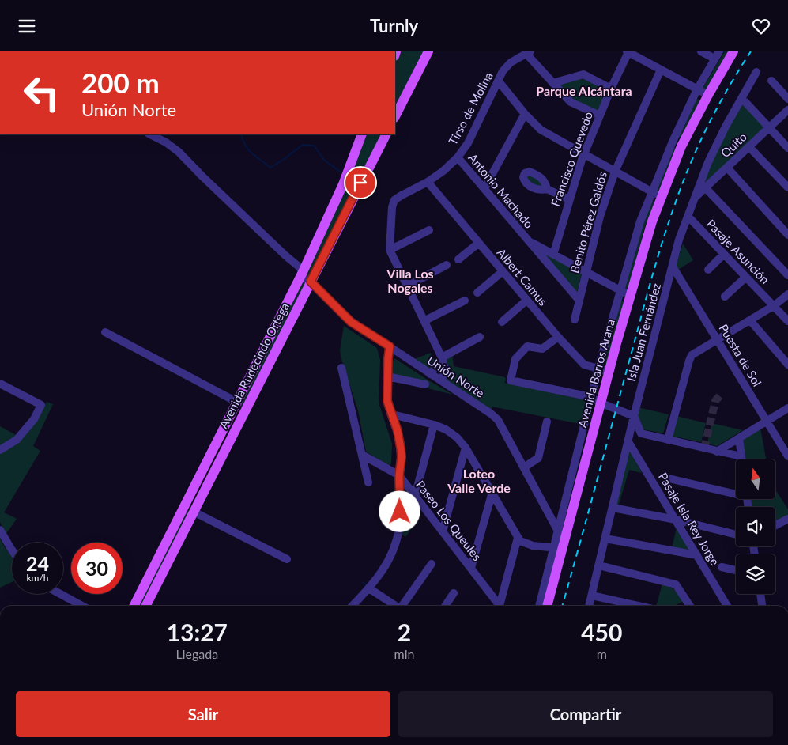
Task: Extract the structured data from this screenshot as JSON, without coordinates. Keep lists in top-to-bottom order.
{
  "streets": {
    "main road": ["Avenida Rudecindo Ortega", "Avenida Barros Arana"],
    "street": [
      "Tirso de Molina",
      "Quito",
      "Francisco Quevedo",
      "Antonio Machado",
      "Benito Pérez Galdós",
      "Pasaje Asunción",
      "Albert Camus",
      "Isla Juan Fernández",
      "Puesta de Sol",
      "Unión Norte",
      "Pasaje Isla Rey Jorge",
      "Paseo Los Queules"
    ]
  },
  "crossings": [
    ["Tirso de Molina", "Antonio Machado"],
    ["Tirso de Molina", "Albert Camus"],
    ["Quito", "Isla Juan Fernández"],
    ["Francisco Quevedo", "Antonio Machado"],
    ["Antonio Machado", "Benito Pérez Galdós"],
    ["Antonio Machado", "Avenida Barros Arana"],
    ["Pasaje Asunción", "Isla Juan Fernández"],
    ["Albert Camus", "Avenida Barros Arana"],
    ["Isla Juan Fernández", "Puesta de Sol"],
    ["Isla Juan Fernández", "Pasaje Isla Rey Jorge"],
    ["Avenida Rudecindo Ortega", "Unión Norte"],
    ["Avenida Barros Arana", "Unión Norte"]
  ],
  "districts": ["Parque Alcántara", "Villa Los Nogales", "Loteo Valle Verde"],
  "north": "top",
  "page": {
    "header": "Turnly",
    "turn": ["200 m", "Unión Norte"],
    "speed": "24 km/h",
    "limit": "30",
    "eta": [
      "13:27",
      "Llegada",
      "2",
      "min",
      "450",
      "m"
    ],
    "buttons": ["Salir", "Compartir"]
  }
}
